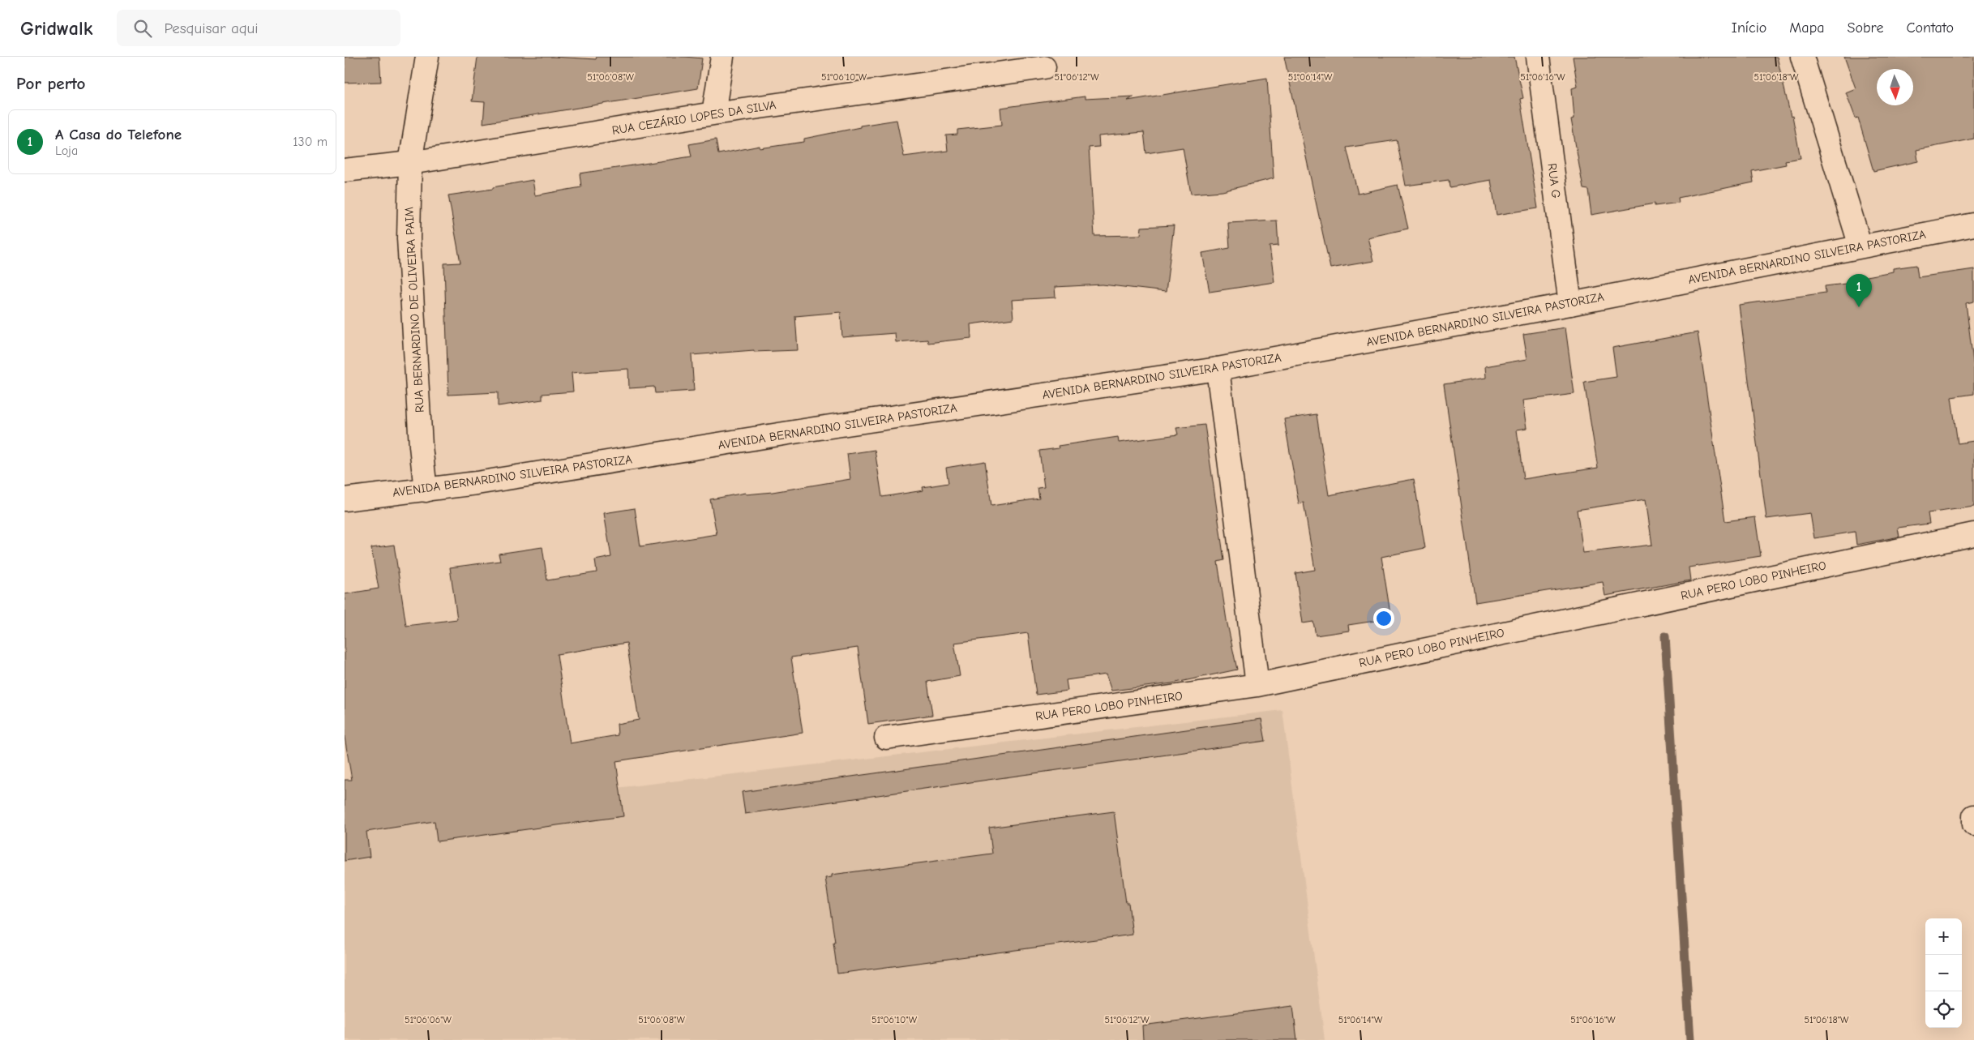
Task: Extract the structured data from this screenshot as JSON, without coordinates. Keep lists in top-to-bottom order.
{
  "streets": {
    "street": [
      "RUA CEZÁRIO LOPES DA SILVA",
      "RUA G",
      "AVENIDA BERNARDINO SILVEIRA PASTORIZA",
      "RUA BERNARDINO DE OLIVEIRA PAIM",
      "RUA PERO LOBO PINHEIRO"
    ]
  },
  "crossings": [
    ["RUA CEZÁRIO LOPES DA SILVA", "RUA BERNARDINO DE OLIVEIRA PAIM"],
    ["RUA G", "AVENIDA BERNARDINO SILVEIRA PASTORIZA"],
    ["AVENIDA BERNARDINO SILVEIRA PASTORIZA", "RUA BERNARDINO DE OLIVEIRA PAIM"]
  ],
  "north": "bottom",
  "page": {
    "header": "Gridwalk",
    "search": "Pesquisar aqui",
    "nav": [
      "Início",
      "Mapa",
      "Sobre",
      "Contato"
    ],
    "heading": "Por perto",
    "list": [
      {
        "mark": "1",
        "name": "A Casa do Telefone",
        "note": "Loja",
        "value": "130 m"
      }
    ],
    "pins": "1",
    "map_buttons": ["+", "−"]
  },
  "coordinates": [
    "51°06'08\"W",
    "51°06'10\"W",
    "51°06'12\"W",
    "51°06'14\"W",
    "51°06'16\"W",
    "51°06'18\"W",
    "51°06'06\"W"
  ]
}
